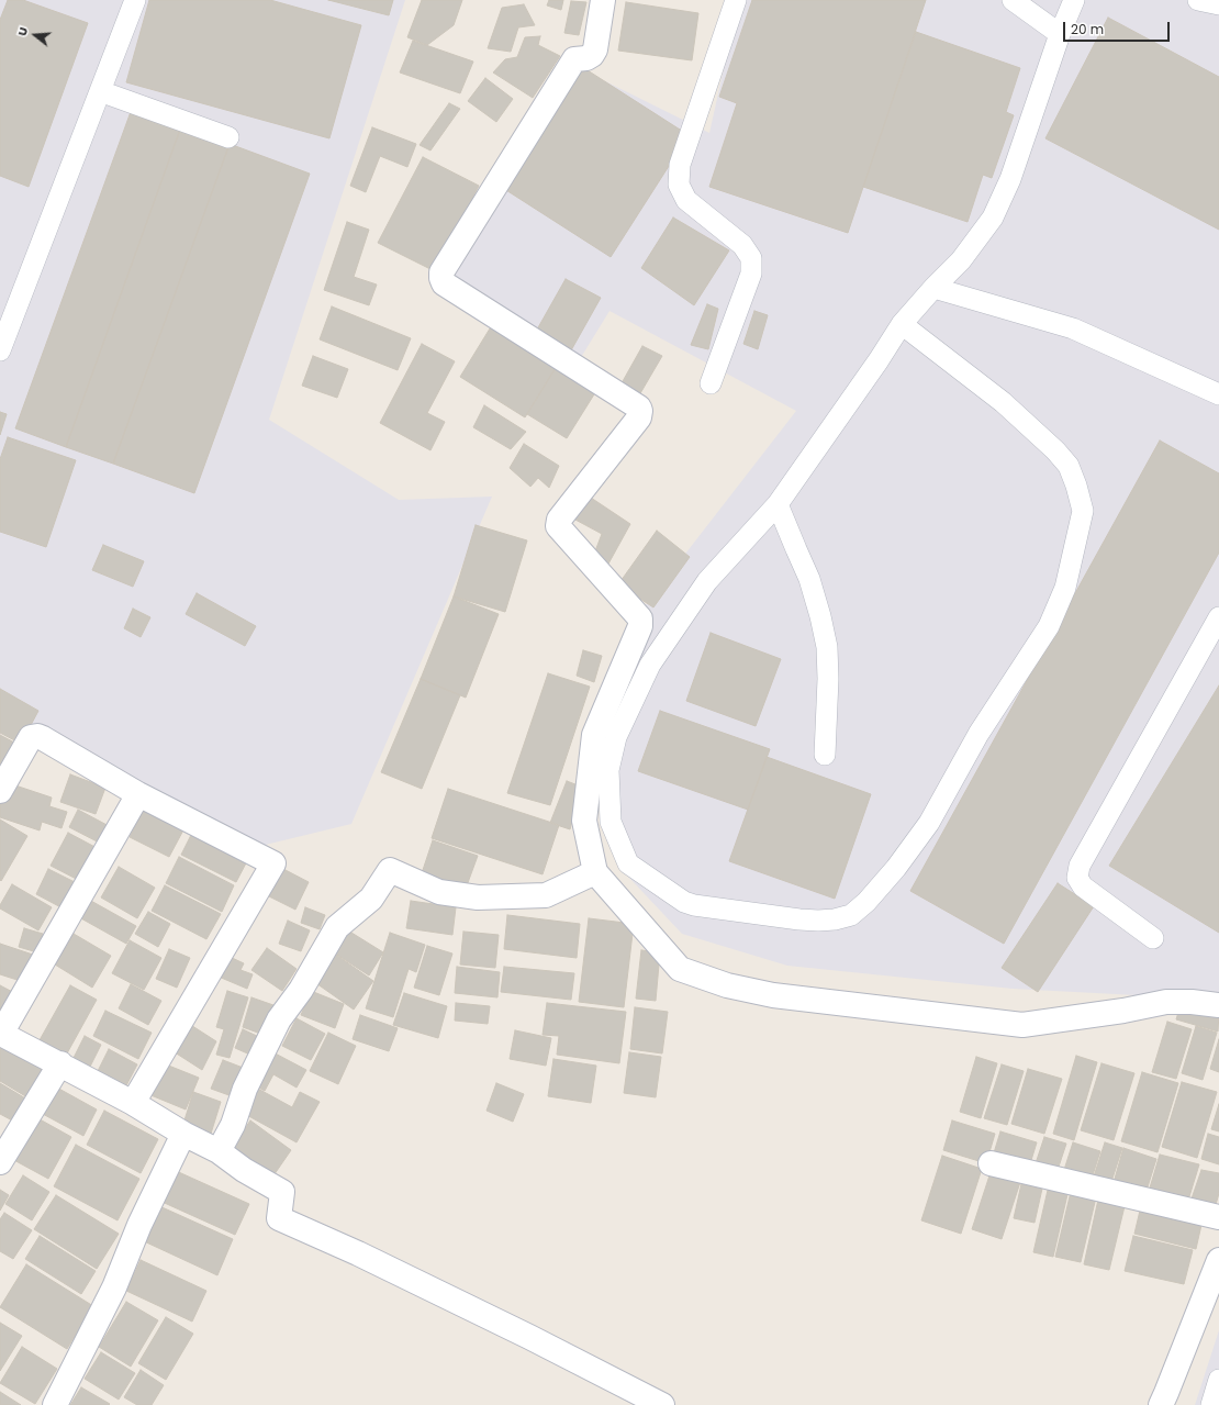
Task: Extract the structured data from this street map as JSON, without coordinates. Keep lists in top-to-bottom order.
{
  "scale_bar": "20 m",
  "north": "left"
}
